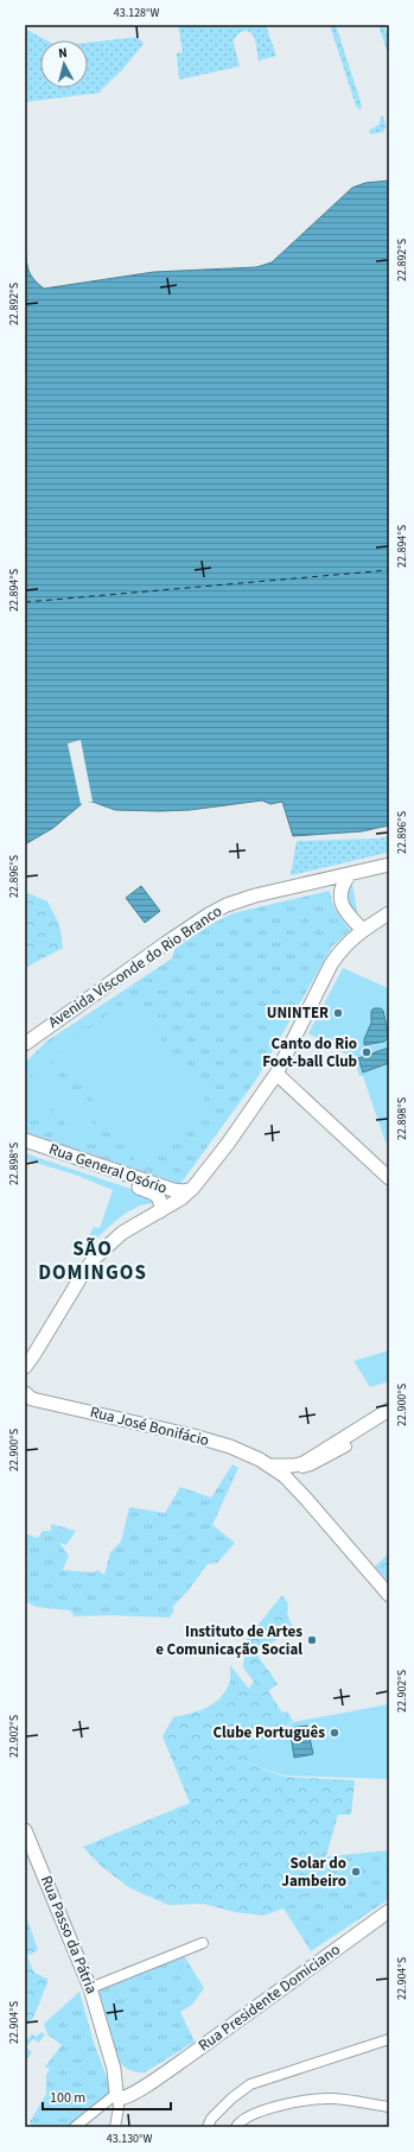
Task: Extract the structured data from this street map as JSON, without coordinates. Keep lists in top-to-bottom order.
{
  "streets": {
    "street": [
      "Avenida Visconde do Rio Branco",
      "Rua General Osório",
      "Rua José Bonifácio",
      "Rua Passo da Pátria",
      "Rua Presidente Domiciano"
    ]
  },
  "crossings": [
    ["Rua Passo da Pátria", "Rua Presidente Domiciano"]
  ],
  "districts": ["SÃO DOMINGOS"],
  "places": [
    "UNINTER",
    "Canto do Rio Foot-ball Club",
    "Instituto de Artes e Comunicação Social",
    "Clube Português",
    "Solar do Jambeiro"
  ],
  "scale_bar": "100 m",
  "north": "top",
  "coordinates": [
    "43.128°W",
    "22.892°S",
    "22.894°S",
    "22.896°S",
    "22.898°S",
    "22.900°S",
    "22.902°S",
    "22.904°S",
    "43.130°W"
  ]
}
